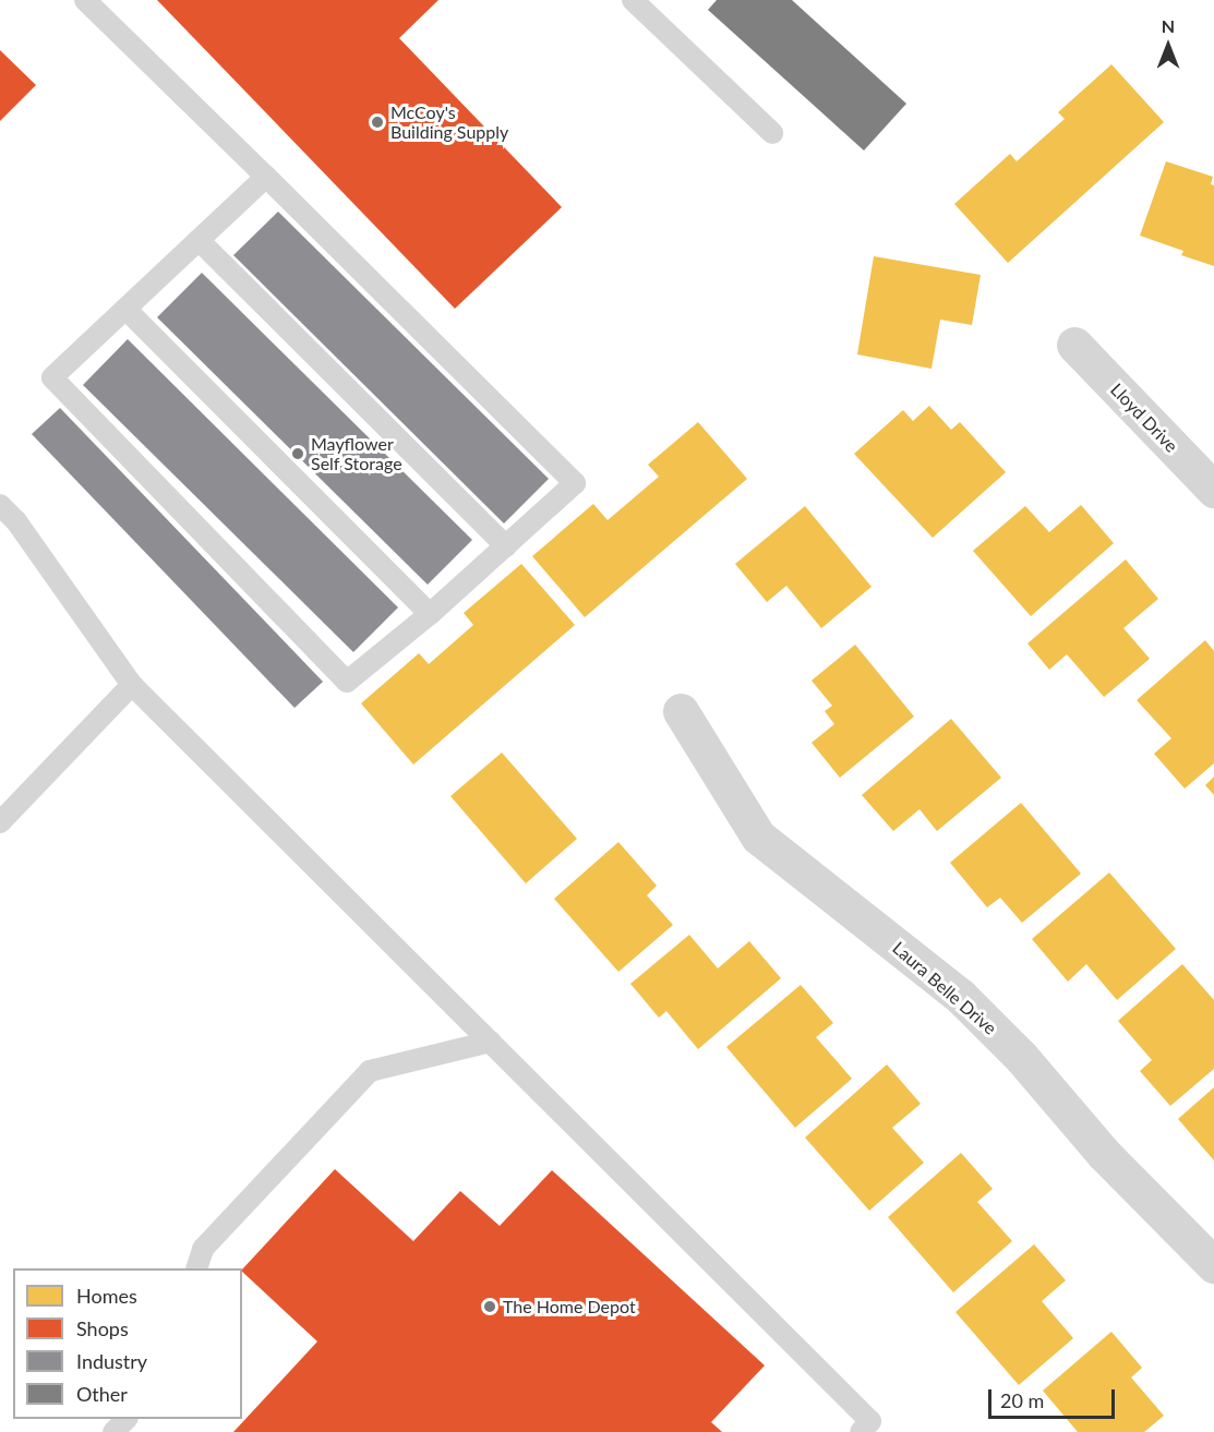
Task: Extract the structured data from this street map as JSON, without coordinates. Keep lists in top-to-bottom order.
{
  "streets": {
    "street": ["Lloyd Drive", "Laura Belle Drive"]
  },
  "places": ["McCoy's Building Supply", "Mayflower Self Storage", "The Home Depot"],
  "legend": [
    "Homes",
    "Shops",
    "Industry",
    "Other"
  ],
  "scale_bar": "20 m",
  "north": "top"
}
